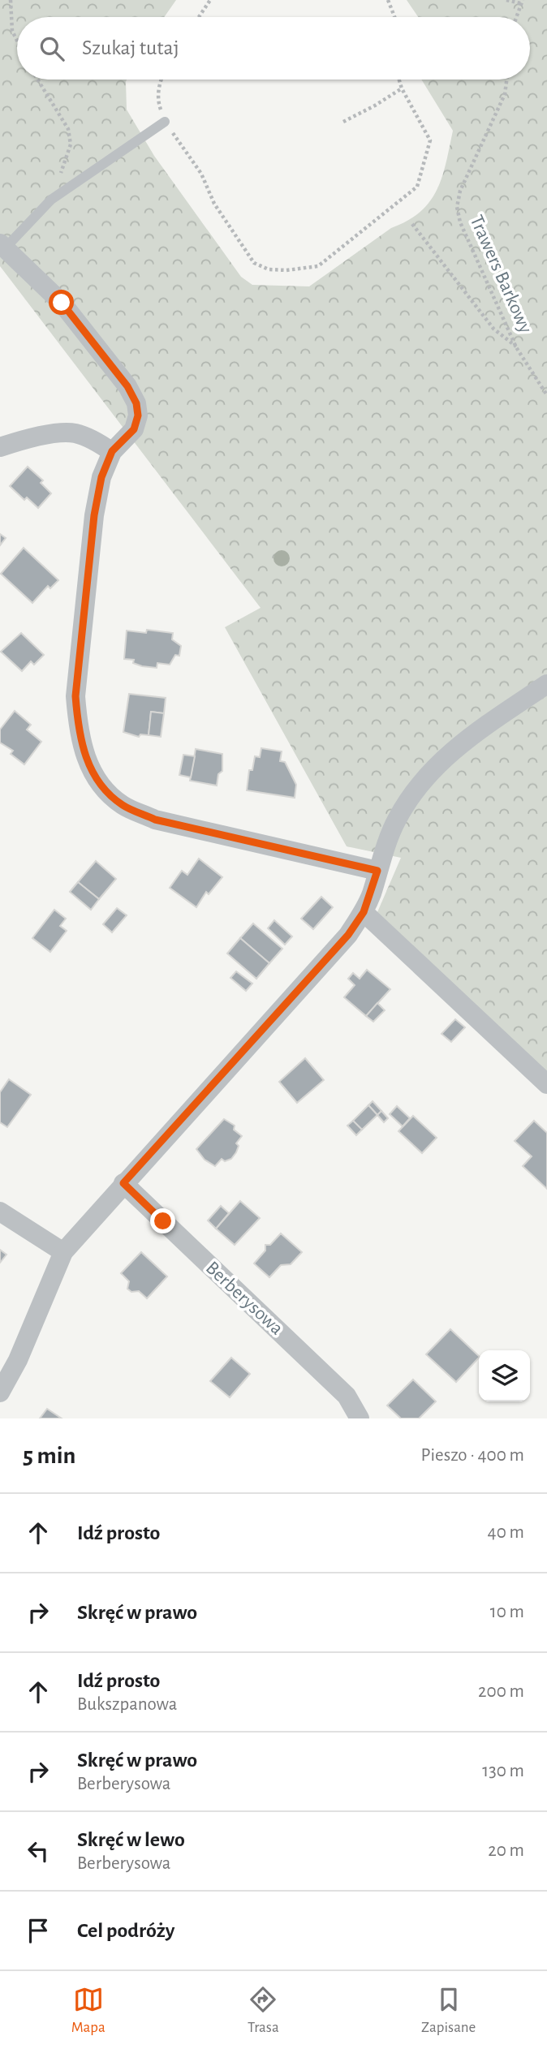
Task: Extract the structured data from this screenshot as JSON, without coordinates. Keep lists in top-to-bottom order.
{
  "streets": {
    "street": ["Berberysowa"],
    "path": ["Trawers Barkowy"]
  },
  "page": {
    "search": "Szukaj tutaj",
    "heading": ["5 min", "Pieszo · 400 m"],
    "list": [
      ["Idź prosto", "40 m"],
      ["Skręć w prawo", "10 m"],
      ["Idź prosto", "Bukszpanowa", "200 m"],
      ["Skręć w prawo", "Berberysowa", "130 m"],
      ["Skręć w lewo", "Berberysowa", "20 m"],
      "Cel podróży"
    ],
    "nav": ["Mapa", "Trasa", "Zapisane"]
  }
}
